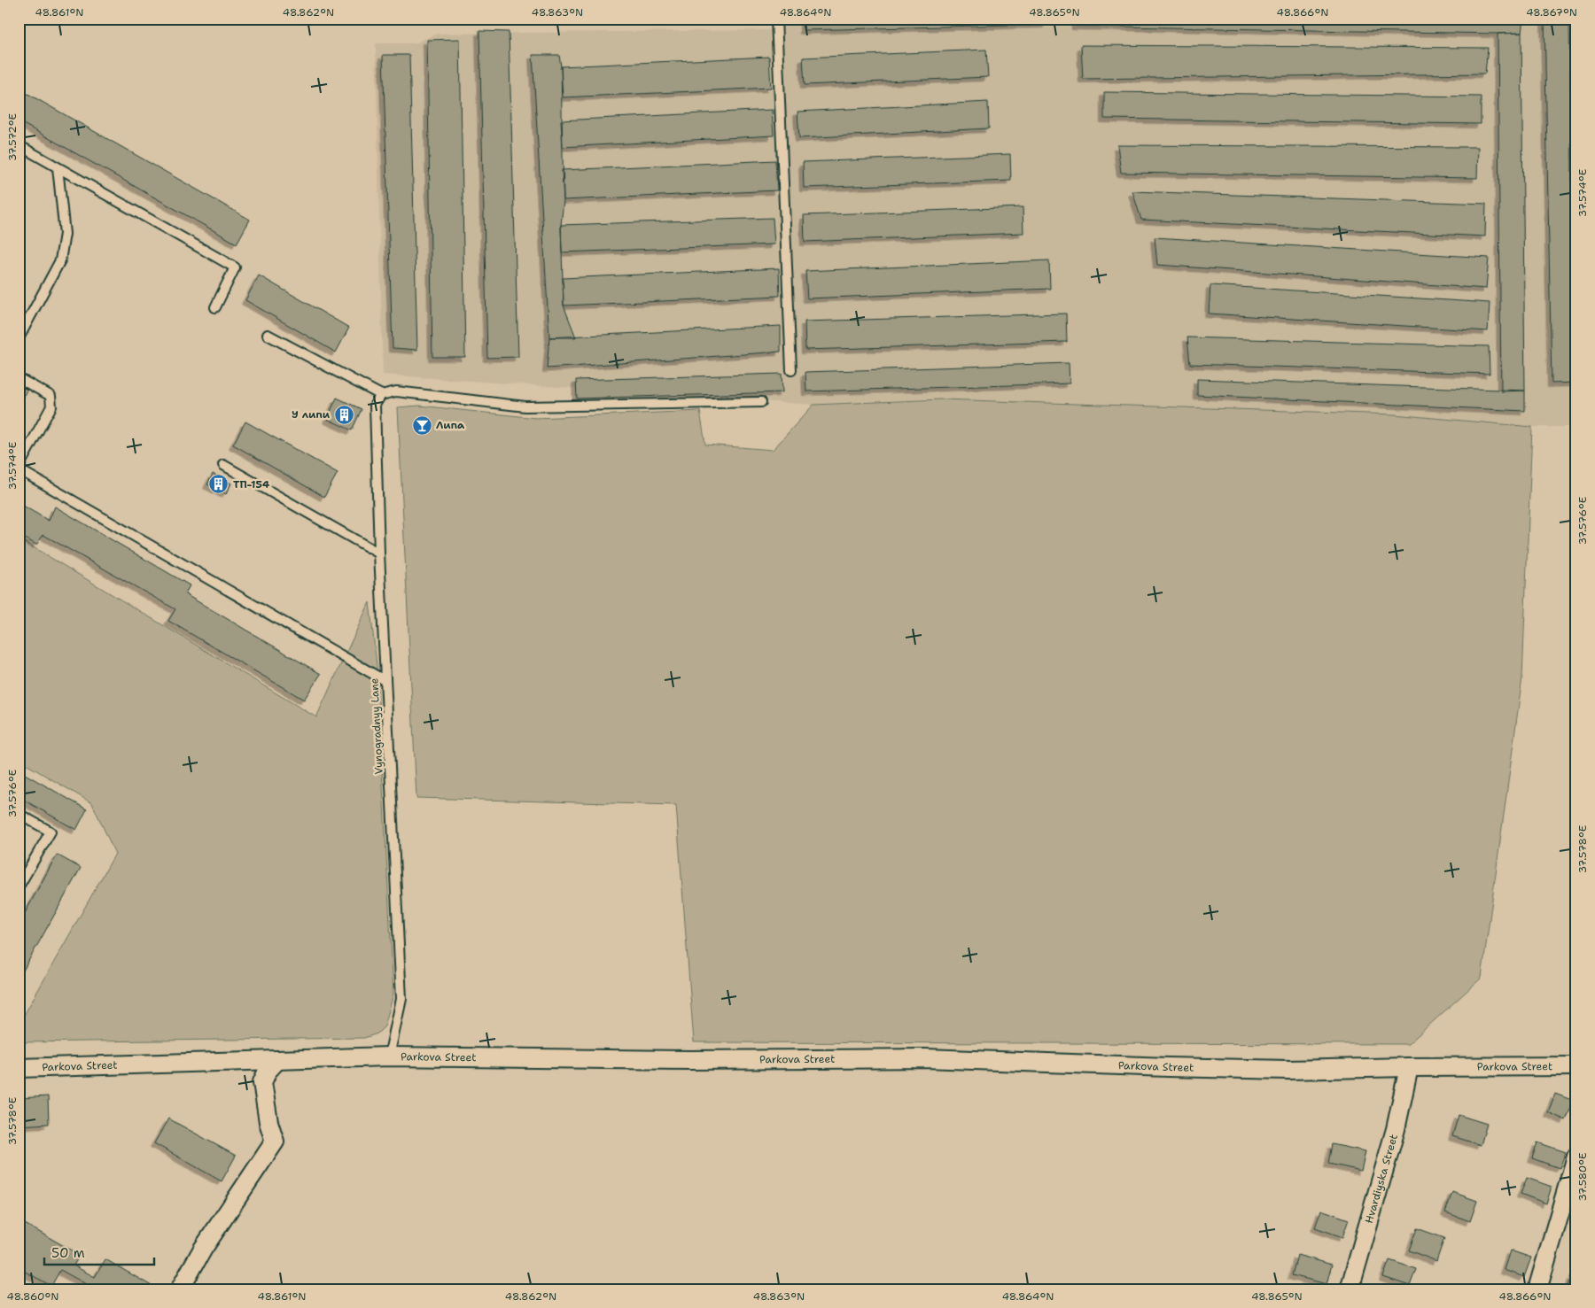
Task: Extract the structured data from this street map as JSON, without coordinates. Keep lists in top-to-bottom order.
{
  "streets": {
    "street": ["Parkova Street", "Hvardiyska Street"],
    "lane": ["Vynogradnyy Lane"]
  },
  "crossings": [
    ["Vynogradnyy Lane", "Parkova Street"],
    ["Parkova Street", "Hvardiyska Street"]
  ],
  "places": {
    "building": ["У липи", "ТП-154"],
    "bar": ["Липа"]
  },
  "scale_bar": "50 m",
  "coordinates": [
    "48.861°N",
    "48.862°N",
    "48.863°N",
    "48.864°N",
    "48.865°N",
    "48.866°N",
    "48.867°N",
    "37.572°E",
    "37.574°E",
    "37.576°E",
    "37.578°E",
    "37.580°E",
    "48.860°N"
  ]
}
